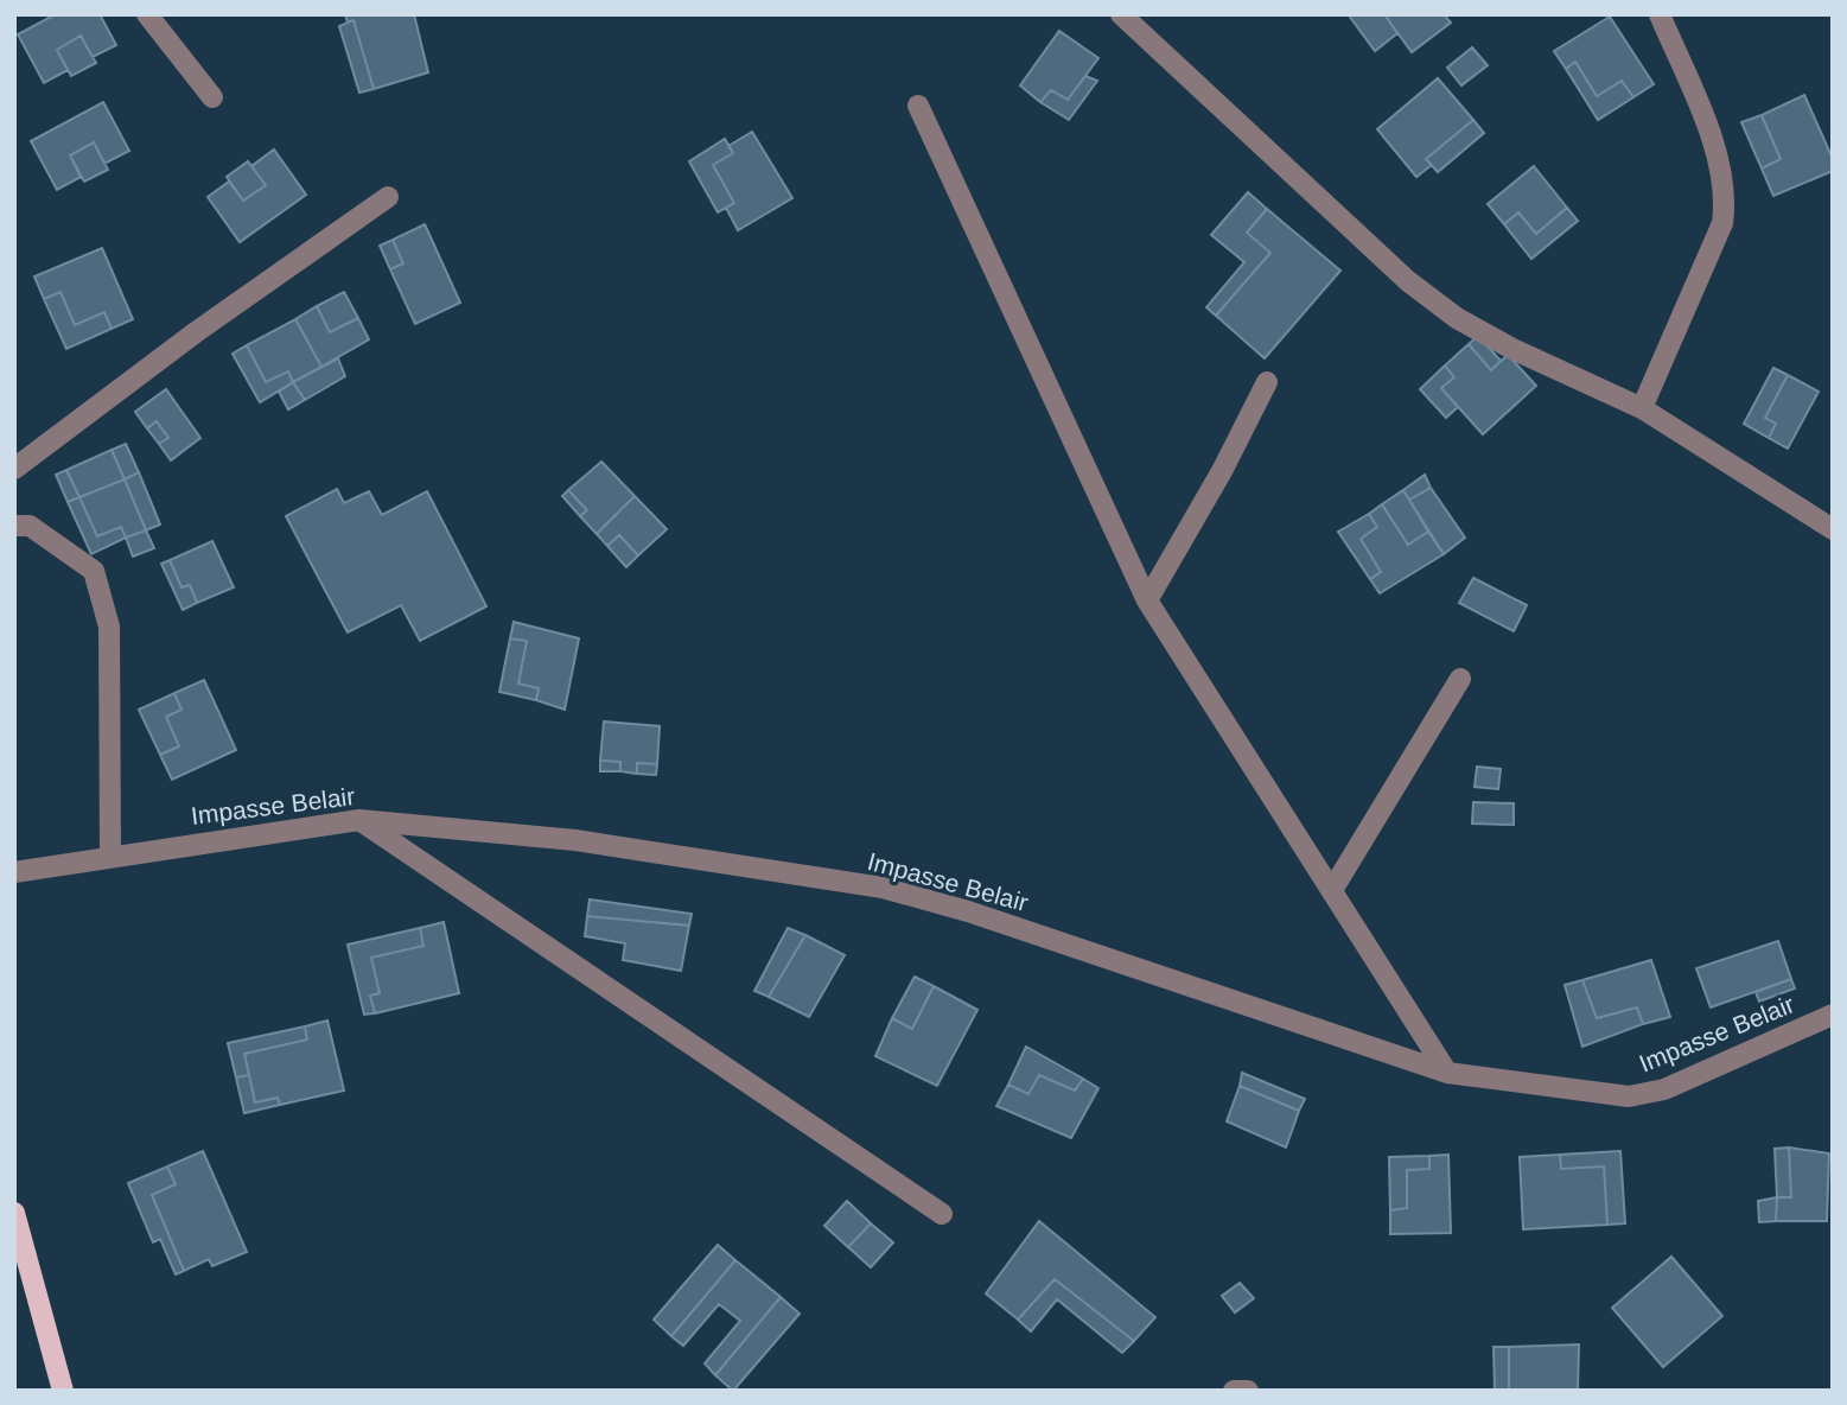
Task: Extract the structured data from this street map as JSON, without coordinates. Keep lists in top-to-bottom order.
{
  "streets": {
    "street": ["Impasse Belair"]
  }
}
